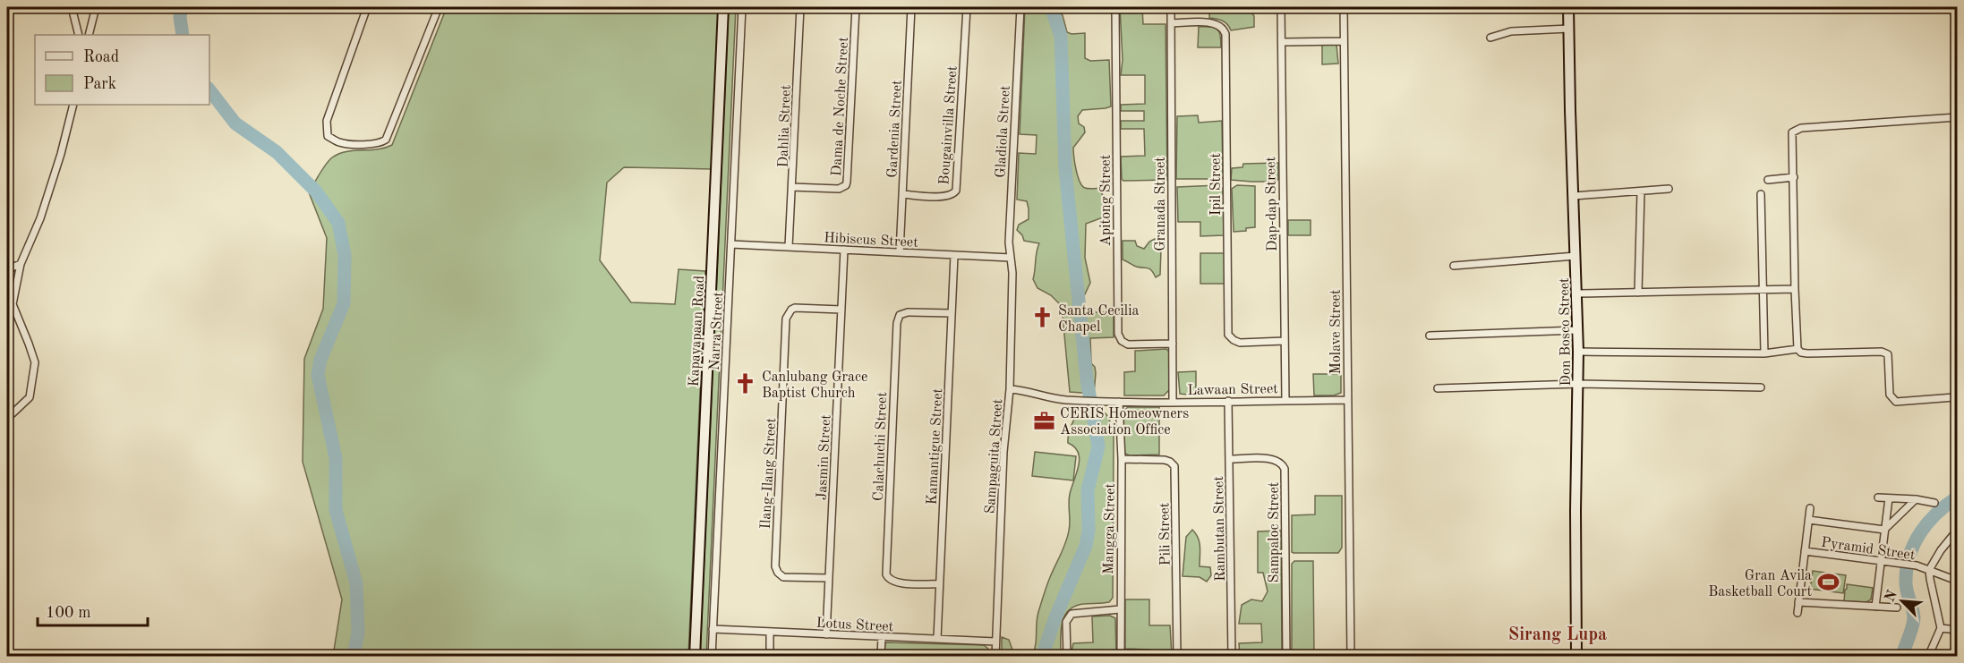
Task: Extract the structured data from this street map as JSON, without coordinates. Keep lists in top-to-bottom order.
{
  "streets": {
    "street": [
      "Dama de Noche Street",
      "Bougainvilla Street",
      "Dahlia Street",
      "Gardenia Street",
      "Gladiola Street",
      "Ipil Street",
      "Apitong Street",
      "Granada Street",
      "Dap-dap Street",
      "Hibiscus Street",
      "Kapayapaan Road",
      "Narra Street",
      "Molave Street",
      "Don Bosco Street",
      "Lawaan Street",
      "Calachuchi Street",
      "Kamantigue Street",
      "Sampaguita Street",
      "Jasmin Street",
      "Ilang-Ilang Street",
      "Mangga Street",
      "Rambutan Street",
      "Sampaloc Street",
      "Pili Street",
      "Pyramid Street",
      "Lotus Street"
    ]
  },
  "crossings": [
    ["Dama de Noche Street", "Dahlia Street"],
    ["Bougainvilla Street", "Gardenia Street"],
    ["Dahlia Street", "Hibiscus Street"],
    ["Gardenia Street", "Hibiscus Street"],
    ["Gladiola Street", "Hibiscus Street"],
    ["Gladiola Street", "Sampaguita Street"],
    ["Ipil Street", "Granada Street"],
    ["Ipil Street", "Dap-dap Street"],
    ["Apitong Street", "Granada Street"],
    ["Granada Street", "Lawaan Street"],
    ["Dap-dap Street", "Lawaan Street"],
    ["Hibiscus Street", "Narra Street"],
    ["Hibiscus Street", "Kamantigue Street"],
    ["Hibiscus Street", "Sampaguita Street"],
    ["Hibiscus Street", "Jasmin Street"],
    ["Narra Street", "Lotus Street"],
    ["Molave Street", "Lawaan Street"],
    ["Lawaan Street", "Sampaguita Street"],
    ["Lawaan Street", "Mangga Street"],
    ["Lawaan Street", "Rambutan Street"],
    ["Calachuchi Street", "Kamantigue Street"],
    ["Kamantigue Street", "Lotus Street"],
    ["Sampaguita Street", "Lotus Street"],
    ["Jasmin Street", "Ilang-Ilang Street"],
    ["Jasmin Street", "Lotus Street"],
    ["Mangga Street", "Pili Street"],
    ["Rambutan Street", "Sampaloc Street"]
  ],
  "districts": ["Sirang Lupa"],
  "places": {
    "church": ["Santa Cecilia Chapel", "Canlubang Grace Baptist Church"],
    "office": ["CERIS Homeowners Association Office"],
    "sports": ["Gran Avila Basketball Court"]
  },
  "legend": ["Road", "Park"],
  "scale_bar": "100 m",
  "north": "top left"
}
